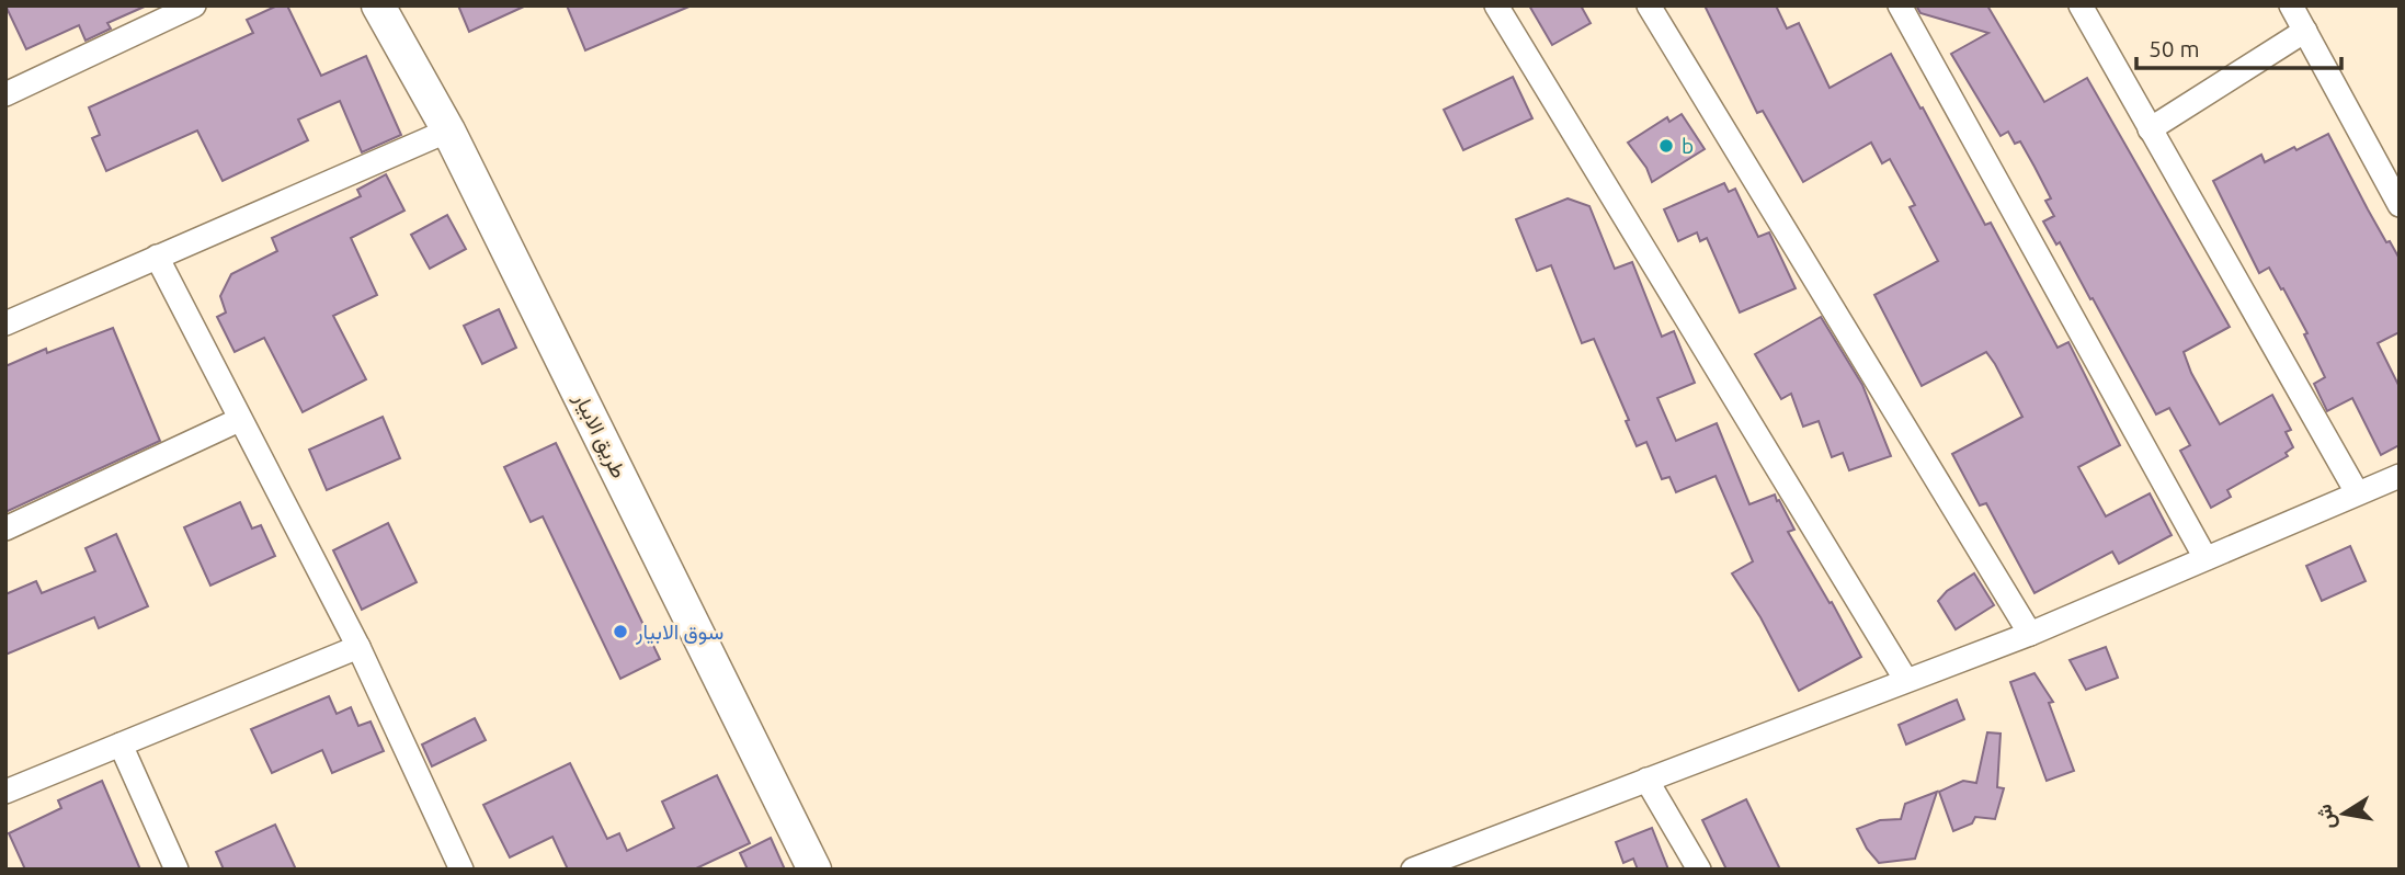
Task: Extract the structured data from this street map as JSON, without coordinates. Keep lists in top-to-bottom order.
{
  "streets": {
    "main road": ["طريق الابيار"]
  },
  "places": ["b", "سوق الابيار"],
  "scale_bar": "50 m",
  "north": "left"
}
